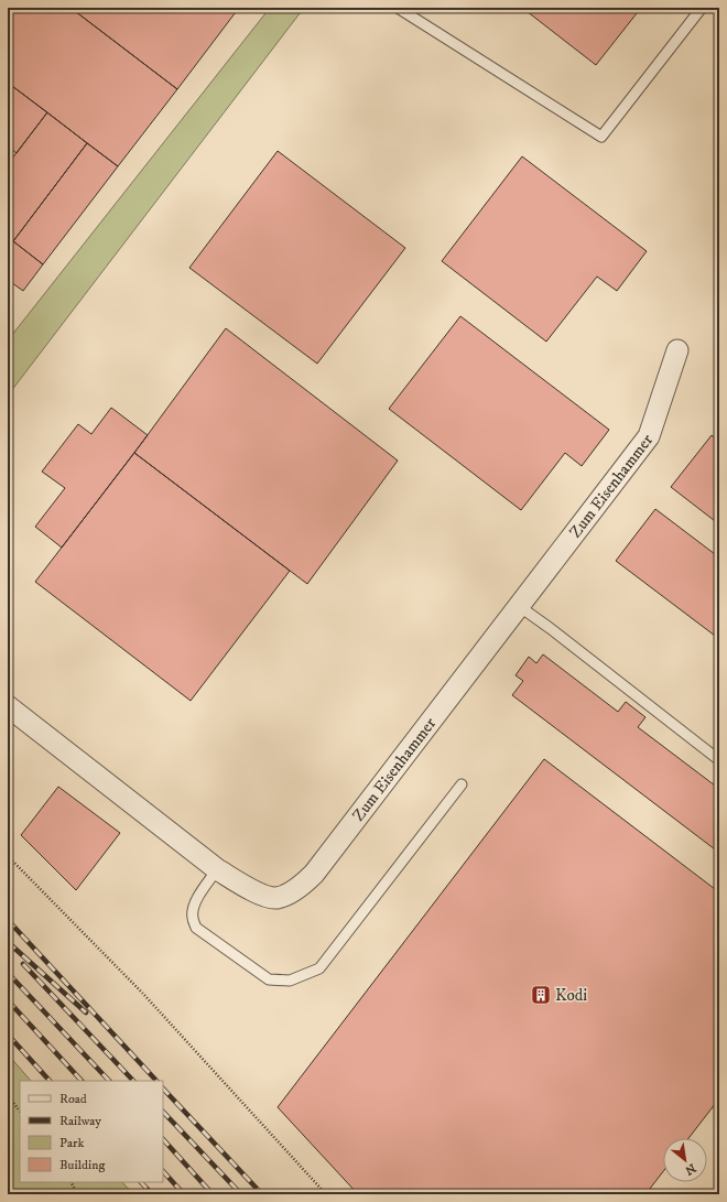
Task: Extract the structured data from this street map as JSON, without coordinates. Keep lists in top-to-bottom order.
{
  "streets": {
    "street": ["Zum Eisenhammer"]
  },
  "places": {
    "building": ["Kodi"]
  },
  "legend": [
    "Road",
    "Railway",
    "Park",
    "Building"
  ],
  "north": "bottom right"
}
